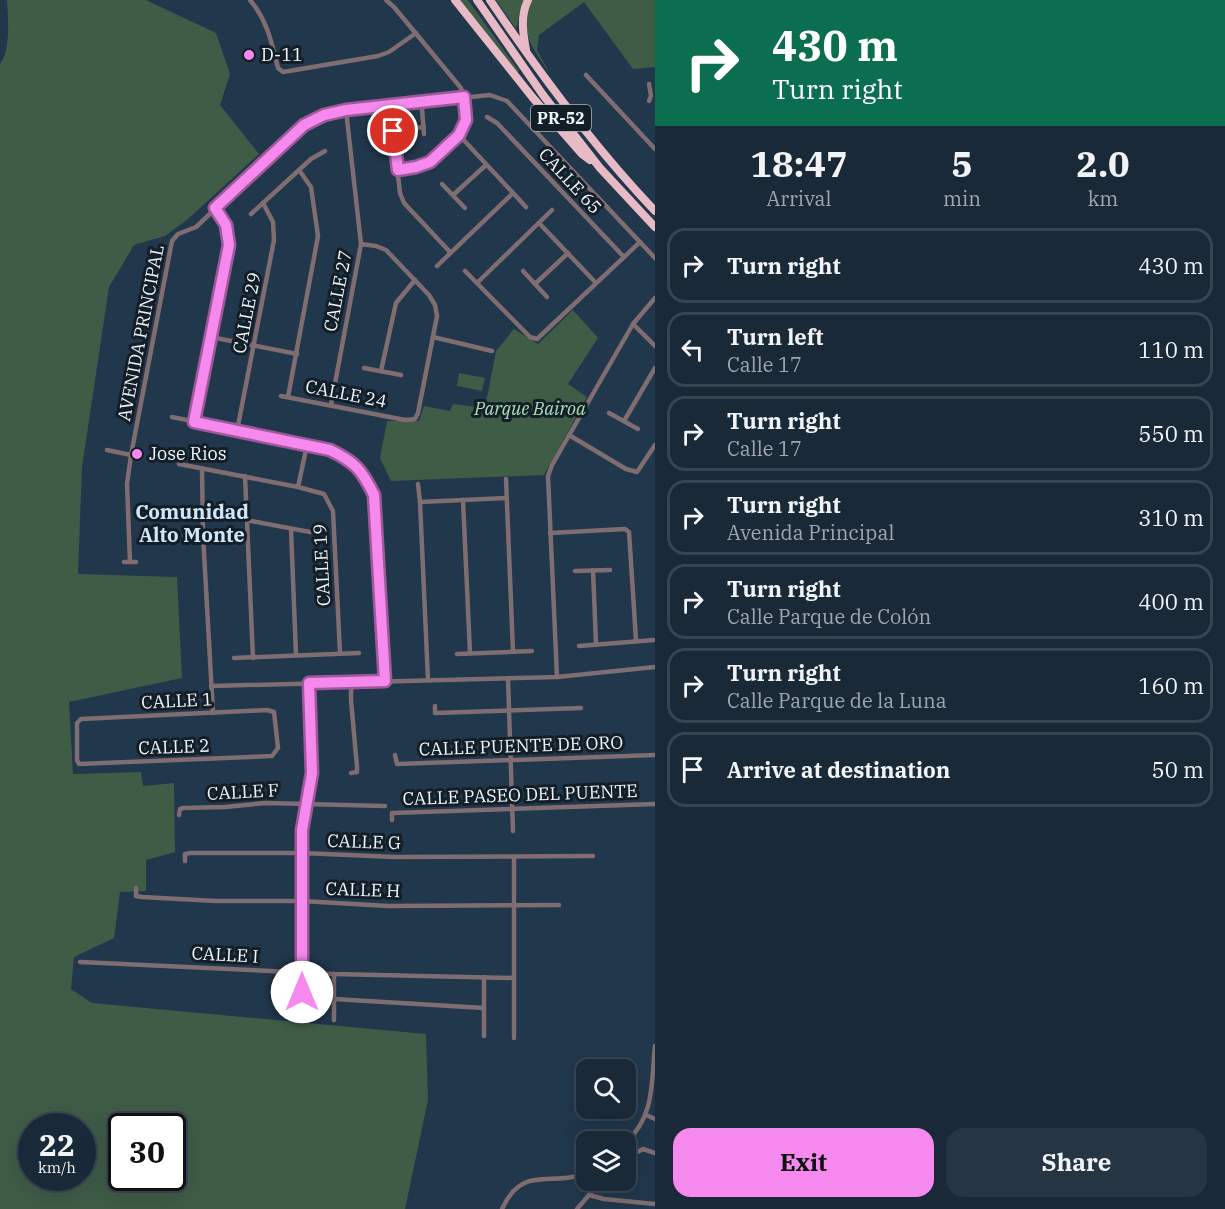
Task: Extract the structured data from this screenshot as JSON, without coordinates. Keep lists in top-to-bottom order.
{
  "streets": {
    "highway": ["PR-52"],
    "street": [
      "CALLE 65",
      "CALLE 27",
      "CALLE 29",
      "AVENIDA PRINCIPAL",
      "CALLE 24",
      "CALLE 19",
      "CALLE 1",
      "CALLE PUENTE DE ORO",
      "CALLE 2",
      "CALLE F",
      "CALLE PASEO DEL PUENTE",
      "CALLE G",
      "CALLE H",
      "CALLE I"
    ]
  },
  "crossings": [
    ["CALLE 27", "AVENIDA PRINCIPAL"],
    ["CALLE 27", "CALLE 24"],
    ["CALLE 1", "CALLE 2"]
  ],
  "districts": ["Comunidad Alto Monte"],
  "parks": ["Parque Bairoa"],
  "places": ["D-11", "Jose Rios"],
  "page": {
    "turn": ["430 m", "Turn right"],
    "eta": [
      "18:47",
      "Arrival",
      "5",
      "min",
      "2.0",
      "km"
    ],
    "list": [
      {
        "name": "Turn right",
        "value": "430 m"
      },
      {
        "name": "Turn left",
        "note": "Calle 17",
        "value": "110 m"
      },
      {
        "name": "Turn right",
        "note": "Calle 17",
        "value": "550 m"
      },
      {
        "name": "Turn right",
        "note": "Avenida Principal",
        "value": "310 m"
      },
      {
        "name": "Turn right",
        "note": "Calle Parque de Colón",
        "value": "400 m"
      },
      {
        "name": "Turn right",
        "note": "Calle Parque de la Luna",
        "value": "160 m"
      },
      {
        "name": "Arrive at destination",
        "value": "50 m"
      }
    ],
    "speed": "22 km/h",
    "limit": "30",
    "buttons": ["Exit", "Share"]
  }
}
